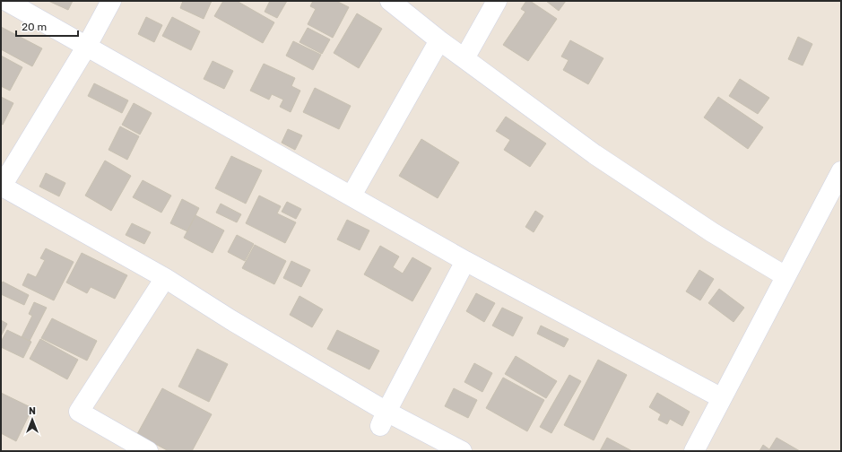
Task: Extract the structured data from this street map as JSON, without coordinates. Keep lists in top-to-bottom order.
{
  "scale_bar": "20 m",
  "north": "top"
}
